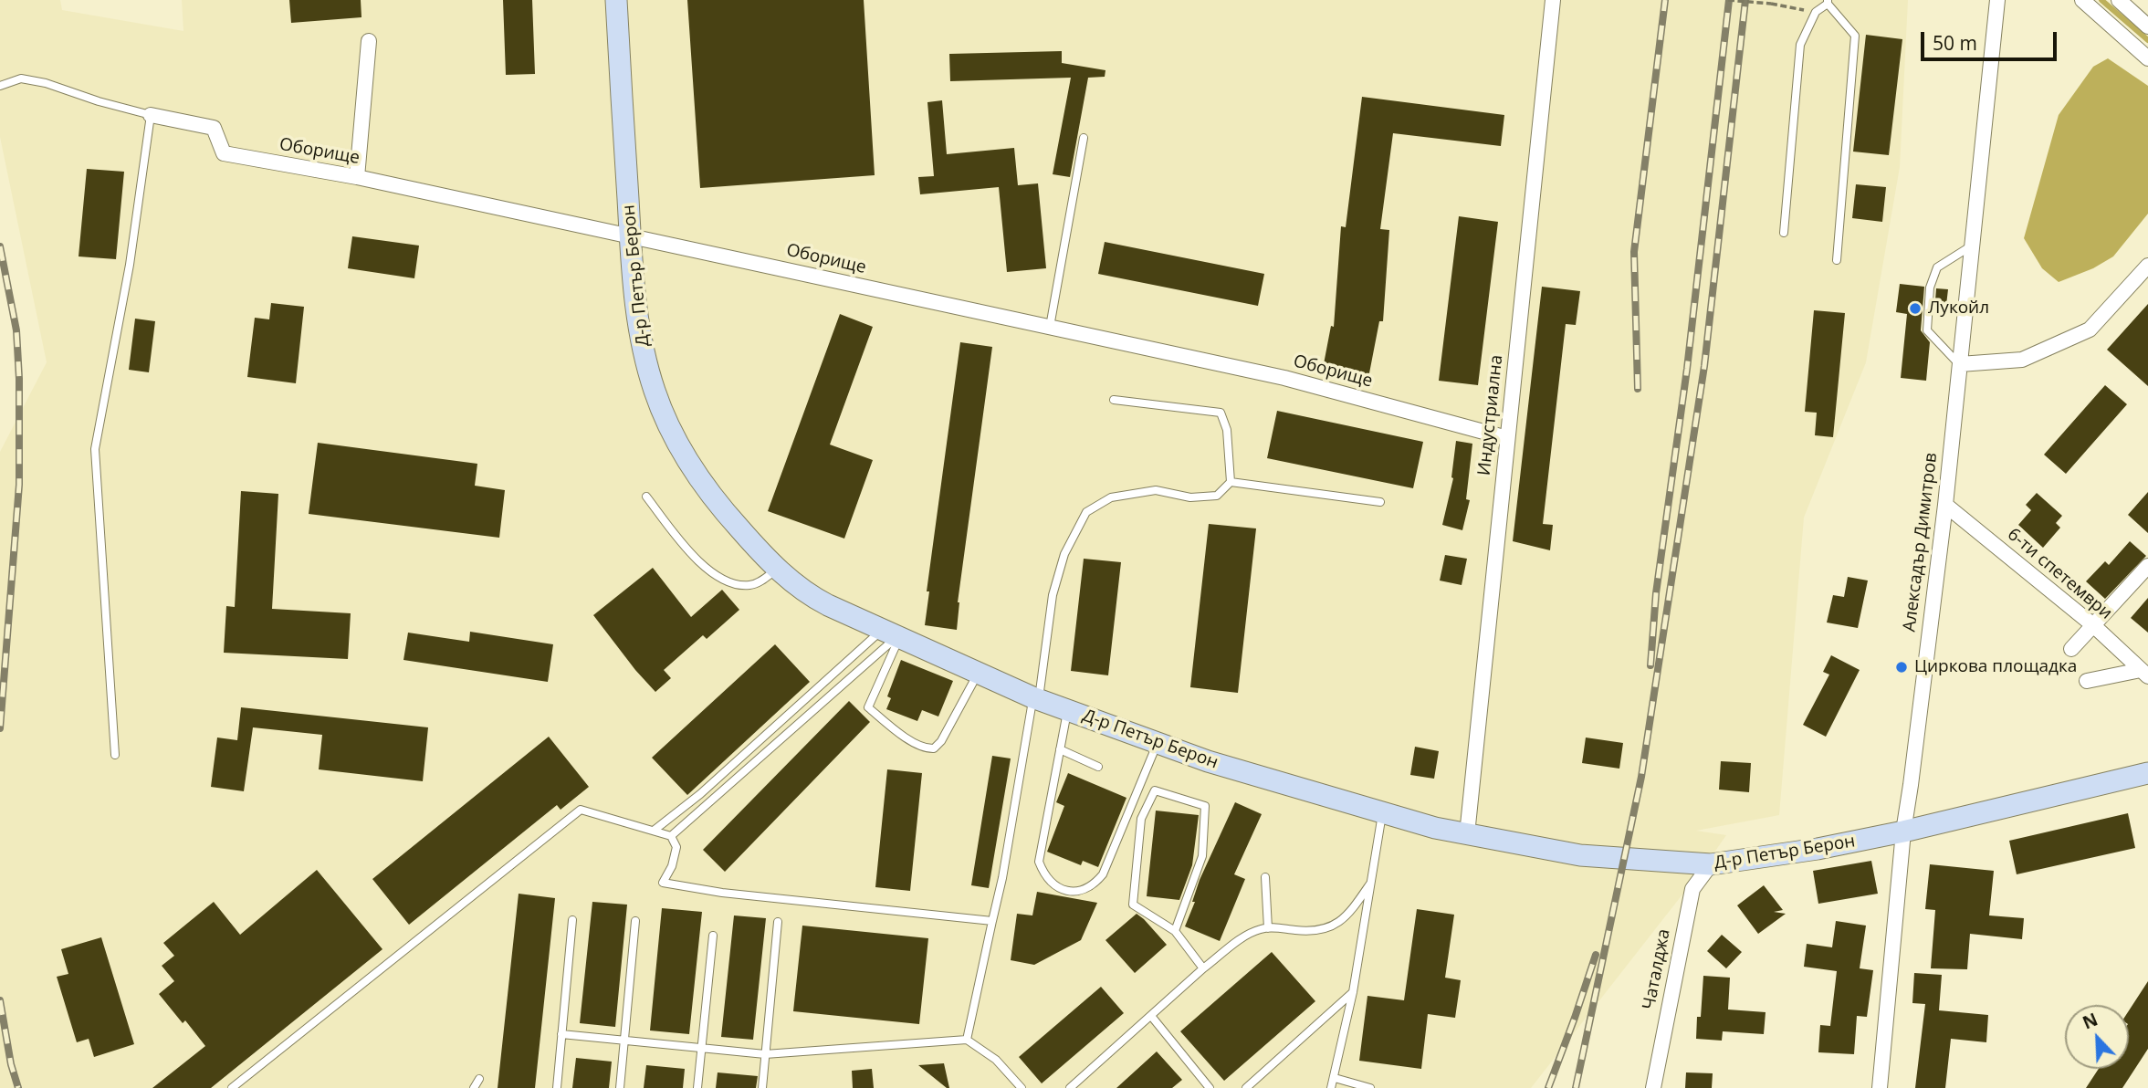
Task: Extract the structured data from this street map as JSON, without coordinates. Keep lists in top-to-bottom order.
{
  "streets": {
    "street": [
      "Оборище",
      "Д-р Петър Берон",
      "Индустриална",
      "Алексадър Димитров",
      "6-ти спетември",
      "Чаталджа"
    ]
  },
  "crossings": [
    ["Оборище", "Д-р Петър Берон"],
    ["Оборище", "Индустриална"],
    ["Д-р Петър Берон", "Индустриална"],
    ["Д-р Петър Берон", "Алексадър Димитров"],
    ["Д-р Петър Берон", "Чаталджа"],
    ["Алексадър Димитров", "6-ти спетември"]
  ],
  "places": ["Лукойл", "Циркова площадка"],
  "scale_bar": "50 m",
  "north": "top left"
}
